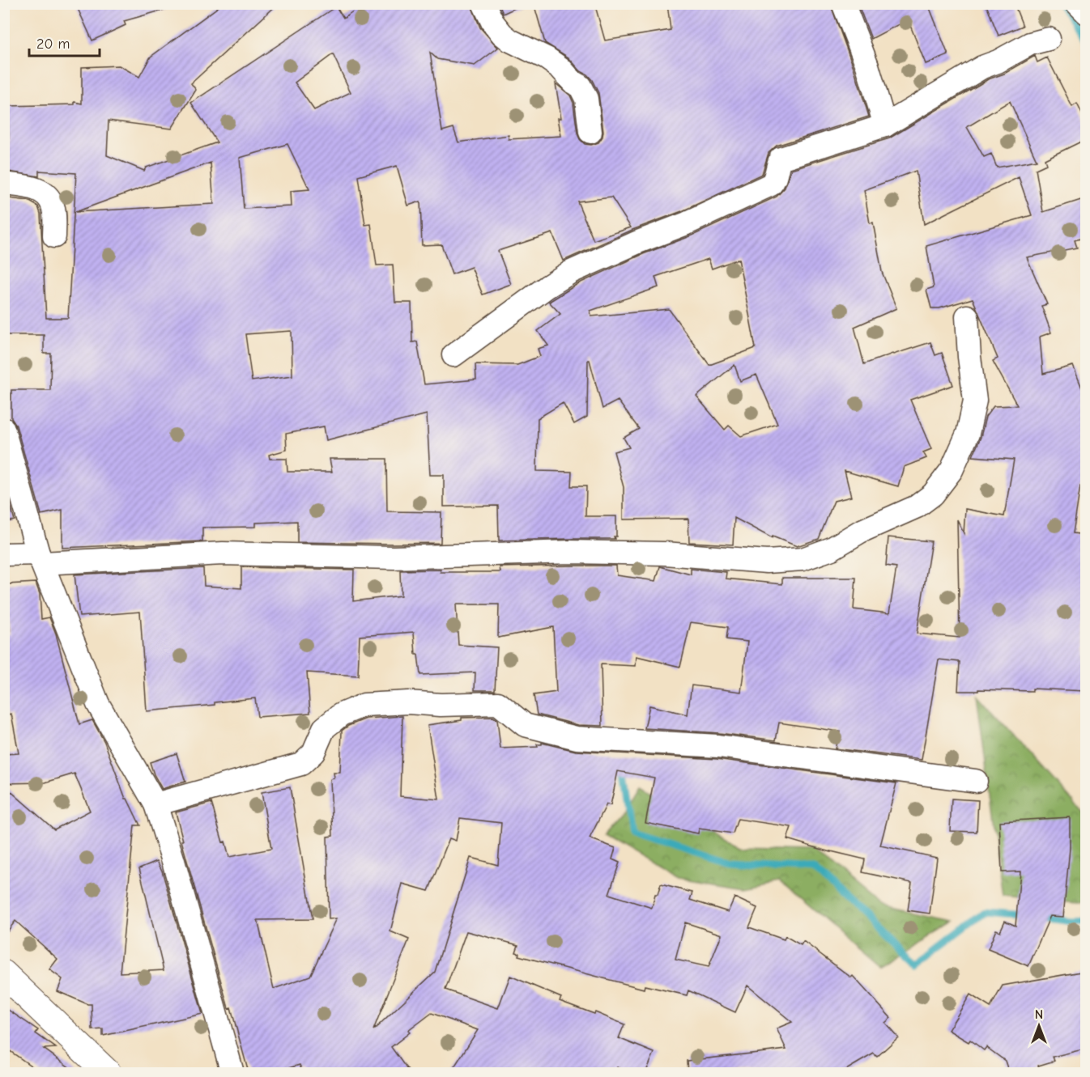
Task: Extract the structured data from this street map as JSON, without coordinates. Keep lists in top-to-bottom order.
{
  "scale_bar": "20 m",
  "north": "top"
}
